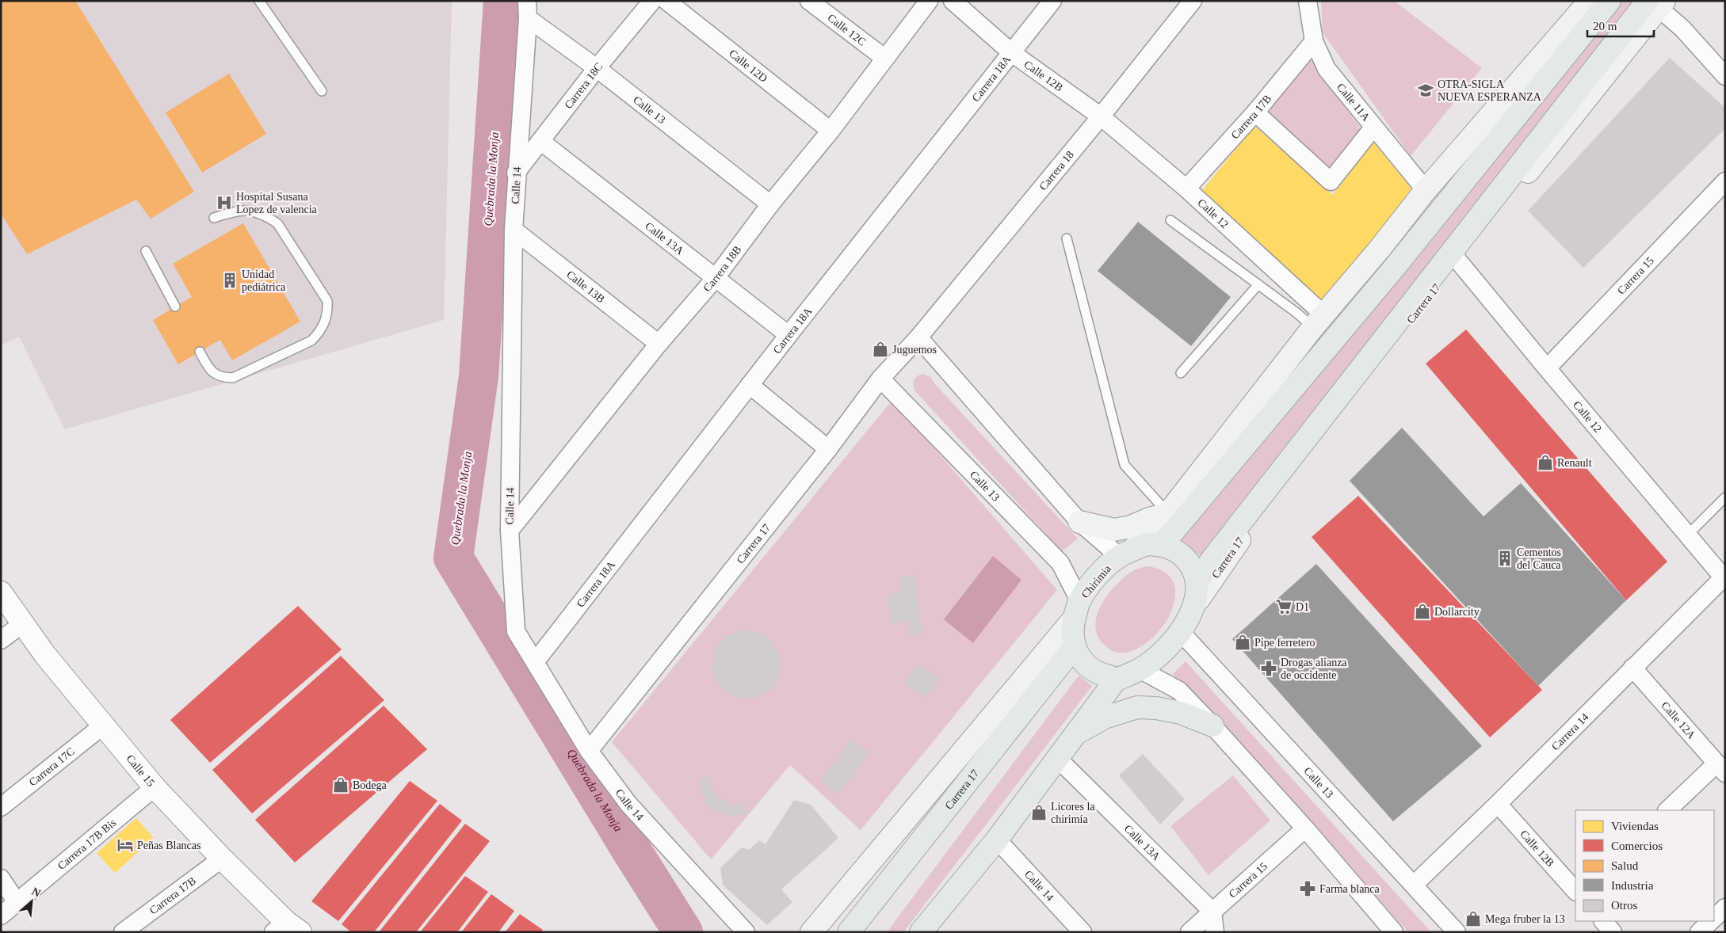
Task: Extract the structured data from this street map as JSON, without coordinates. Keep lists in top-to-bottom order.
{
  "streets": {
    "main road": ["Carrera 17", "Chirimia"],
    "street": [
      "Calle 12C",
      "Calle 12D",
      "Calle 12B",
      "Carrera 18A",
      "Carrera 18C",
      "Calle 11A",
      "Calle 13",
      "Carrera 17B",
      "Carrera 18",
      "Calle 14",
      "Calle 12",
      "Calle 13A",
      "Carrera 18B",
      "Carrera 15",
      "Calle 13B",
      "Calle 12A",
      "Carrera 14",
      "Carrera 17C",
      "Calle 15",
      "Carrera 17B Bis"
    ]
  },
  "crossings": [
    ["Calle 12C", "Carrera 18B"],
    ["Calle 12D", "Carrera 18B"],
    ["Calle 12B", "Carrera 18A"],
    ["Calle 12B", "Carrera 18"],
    ["Calle 12B", "Calle 12"],
    ["Calle 12B", "Carrera 14"],
    ["Carrera 18A", "Calle 14"],
    ["Carrera 18A", "Calle 13A"],
    ["Carrera 18C", "Calle 13"],
    ["Carrera 18C", "Calle 14"],
    ["Carrera 18C", "Calle 13A"],
    ["Calle 11A", "Carrera 17B"],
    ["Calle 13", "Calle 14"],
    ["Calle 13", "Carrera 18B"],
    ["Calle 13", "Carrera 17"],
    ["Calle 13", "Chirimia"],
    ["Calle 13", "Carrera 14"],
    ["Carrera 17B", "Calle 12"],
    ["Carrera 17B", "Calle 15"],
    ["Carrera 18", "Calle 12"],
    ["Carrera 18", "Carrera 17"],
    ["Calle 14", "Carrera 18B"],
    ["Calle 14", "Calle 13B"],
    ["Calle 14", "Carrera 17"],
    ["Calle 12", "Carrera 15"],
    ["Calle 12", "Carrera 17"],
    ["Calle 12", "Carrera 14"],
    ["Calle 13A", "Carrera 18B"],
    ["Calle 13A", "Carrera 15"],
    ["Carrera 18B", "Calle 13B"],
    ["Carrera 17", "Chirimia"],
    ["Calle 12A", "Carrera 14"],
    ["Carrera 17C", "Calle 15"],
    ["Calle 15", "Carrera 17B Bis"]
  ],
  "water": ["Quebrada la Monja"],
  "places": {
    "school or university": ["OTRA-SIGLA NUEVA ESPERANZA"],
    "hospital": ["Hospital Susana Lopez de valencia"],
    "building": ["Unidad pediátrica", "Cementos del Cauca"],
    "shop": [
      "Juguemos",
      "Renault",
      "Dollarcity",
      "Pipe ferretero",
      "Bodega",
      "Licores la chirimía",
      "Mega fruber la 13"
    ],
    "supermarket": ["D1"],
    "pharmacy": ["Drogas alianza de occidente", "Farma blanca"],
    "hotel": ["Peñas Blancas"]
  },
  "legend": [
    "Viviendas",
    "Comercios",
    "Salud",
    "Industria",
    "Otros"
  ],
  "scale_bar": "20 m",
  "north": "top right"
}
